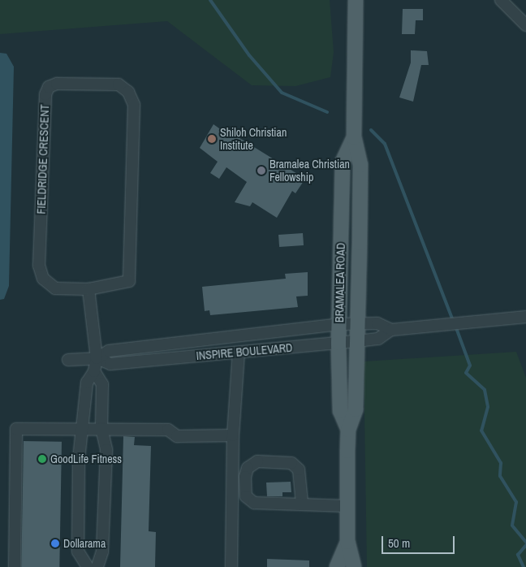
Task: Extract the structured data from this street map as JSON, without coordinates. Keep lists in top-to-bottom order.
{
  "streets": {
    "main road": ["BRAMALEA ROAD"],
    "street": ["FIELDRIDGE CRESCENT", "INSPIRE BOULEVARD"]
  },
  "crossings": [
    ["BRAMALEA ROAD", "INSPIRE BOULEVARD"]
  ],
  "places": [
    "Shiloh Christian Institute",
    "Bramalea Christian Fellowship",
    "GoodLife Fitness",
    "Dollarama"
  ],
  "scale_bar": "50 m"
}
